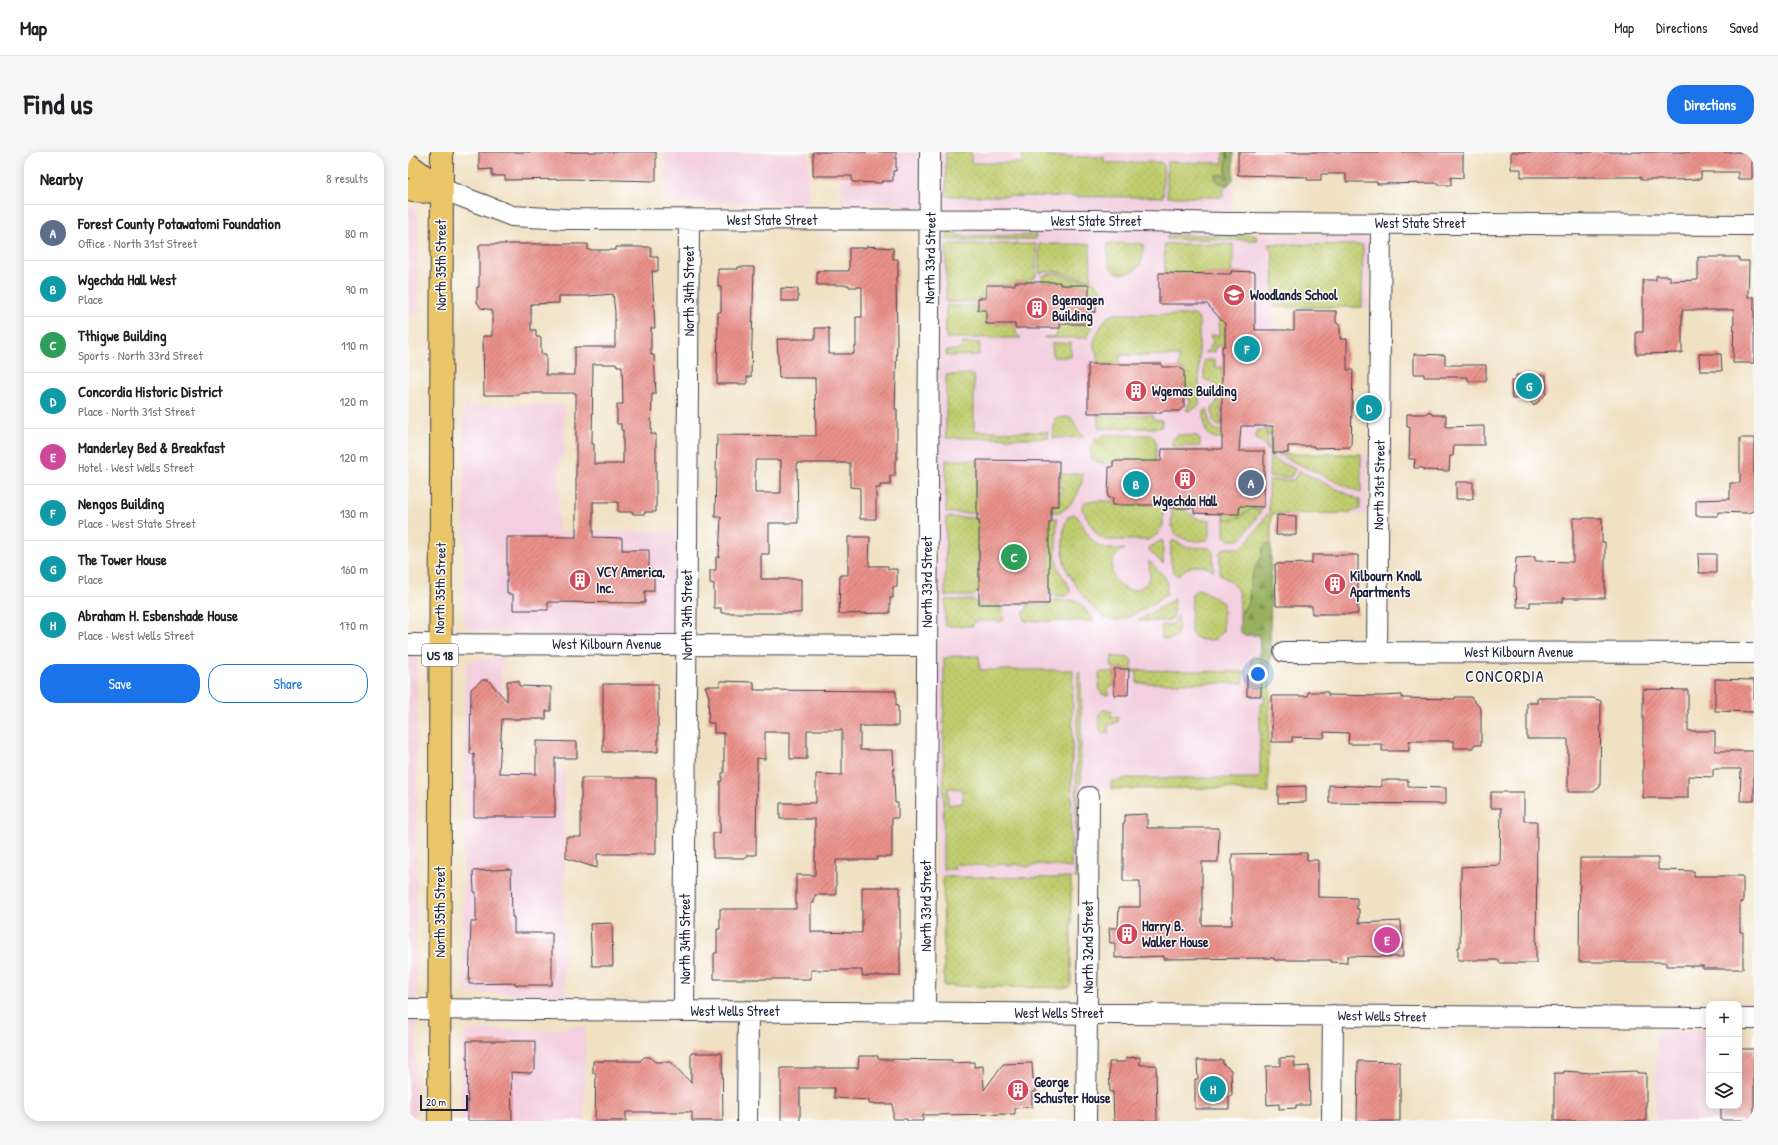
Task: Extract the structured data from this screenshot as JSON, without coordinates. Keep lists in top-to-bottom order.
{
  "streets": {
    "main road": ["West State Street", "North 35th Street", "US 18"],
    "street": [
      "North 33rd Street",
      "North 34th Street",
      "North 31st Street",
      "West Kilbourn Avenue",
      "North 32nd Street",
      "West Wells Street"
    ]
  },
  "crossings": [
    ["West State Street", "North 33rd Street"],
    ["West State Street", "North 35th Street"],
    ["West State Street", "North 34th Street"],
    ["West State Street", "North 31st Street"],
    ["North 33rd Street", "West Kilbourn Avenue"],
    ["North 33rd Street", "West Wells Street"],
    ["North 35th Street", "West Kilbourn Avenue"],
    ["North 35th Street", "West Wells Street"],
    ["North 34th Street", "West Kilbourn Avenue"],
    ["North 34th Street", "West Wells Street"],
    ["North 31st Street", "West Kilbourn Avenue"],
    ["North 32nd Street", "West Wells Street"]
  ],
  "districts": ["CONCORDIA"],
  "places": {
    "school or university": ["Woodlands School"],
    "building": [
      "Bgemagen Building",
      "Wgemas Building",
      "Wgechda Hall",
      "VCY America, Inc.",
      "Kilbourn Knoll Apartments",
      "Harry B. Walker House",
      "George Schuster House"
    ]
  },
  "scale_bar": "20 m",
  "page": {
    "header": "Map",
    "nav": ["Map", "Directions", "Saved"],
    "title": "Find us",
    "buttons": [
      "Directions",
      ["Save", "Share"]
    ],
    "heading": ["Nearby", "8 results"],
    "list": [
      {
        "mark": "A",
        "name": "Forest County Potawatomi Foundation",
        "note": "Office · North 31st Street",
        "value": "80 m"
      },
      {
        "mark": "B",
        "name": "Wgechda Hall West",
        "note": "Place",
        "value": "90 m"
      },
      {
        "mark": "C",
        "name": "Tthigwe Building",
        "note": "Sports · North 33rd Street",
        "value": "110 m"
      },
      {
        "mark": "D",
        "name": "Concordia Historic District",
        "note": "Place · North 31st Street",
        "value": "120 m"
      },
      {
        "mark": "E",
        "name": "Manderley Bed & Breakfast",
        "note": "Hotel · West Wells Street",
        "value": "120 m"
      },
      {
        "mark": "F",
        "name": "Nengos Building",
        "note": "Place · West State Street",
        "value": "130 m"
      },
      {
        "mark": "G",
        "name": "The Tower House",
        "note": "Place",
        "value": "160 m"
      },
      {
        "mark": "H",
        "name": "Abraham H. Esbenshade House",
        "note": "Place · West Wells Street",
        "value": "170 m"
      }
    ],
    "pins": [
      "F",
      "G",
      "D",
      "A",
      "B",
      "C",
      "E",
      "H"
    ],
    "map_buttons": ["+", "−"],
    "scale": "20 m"
  }
}
